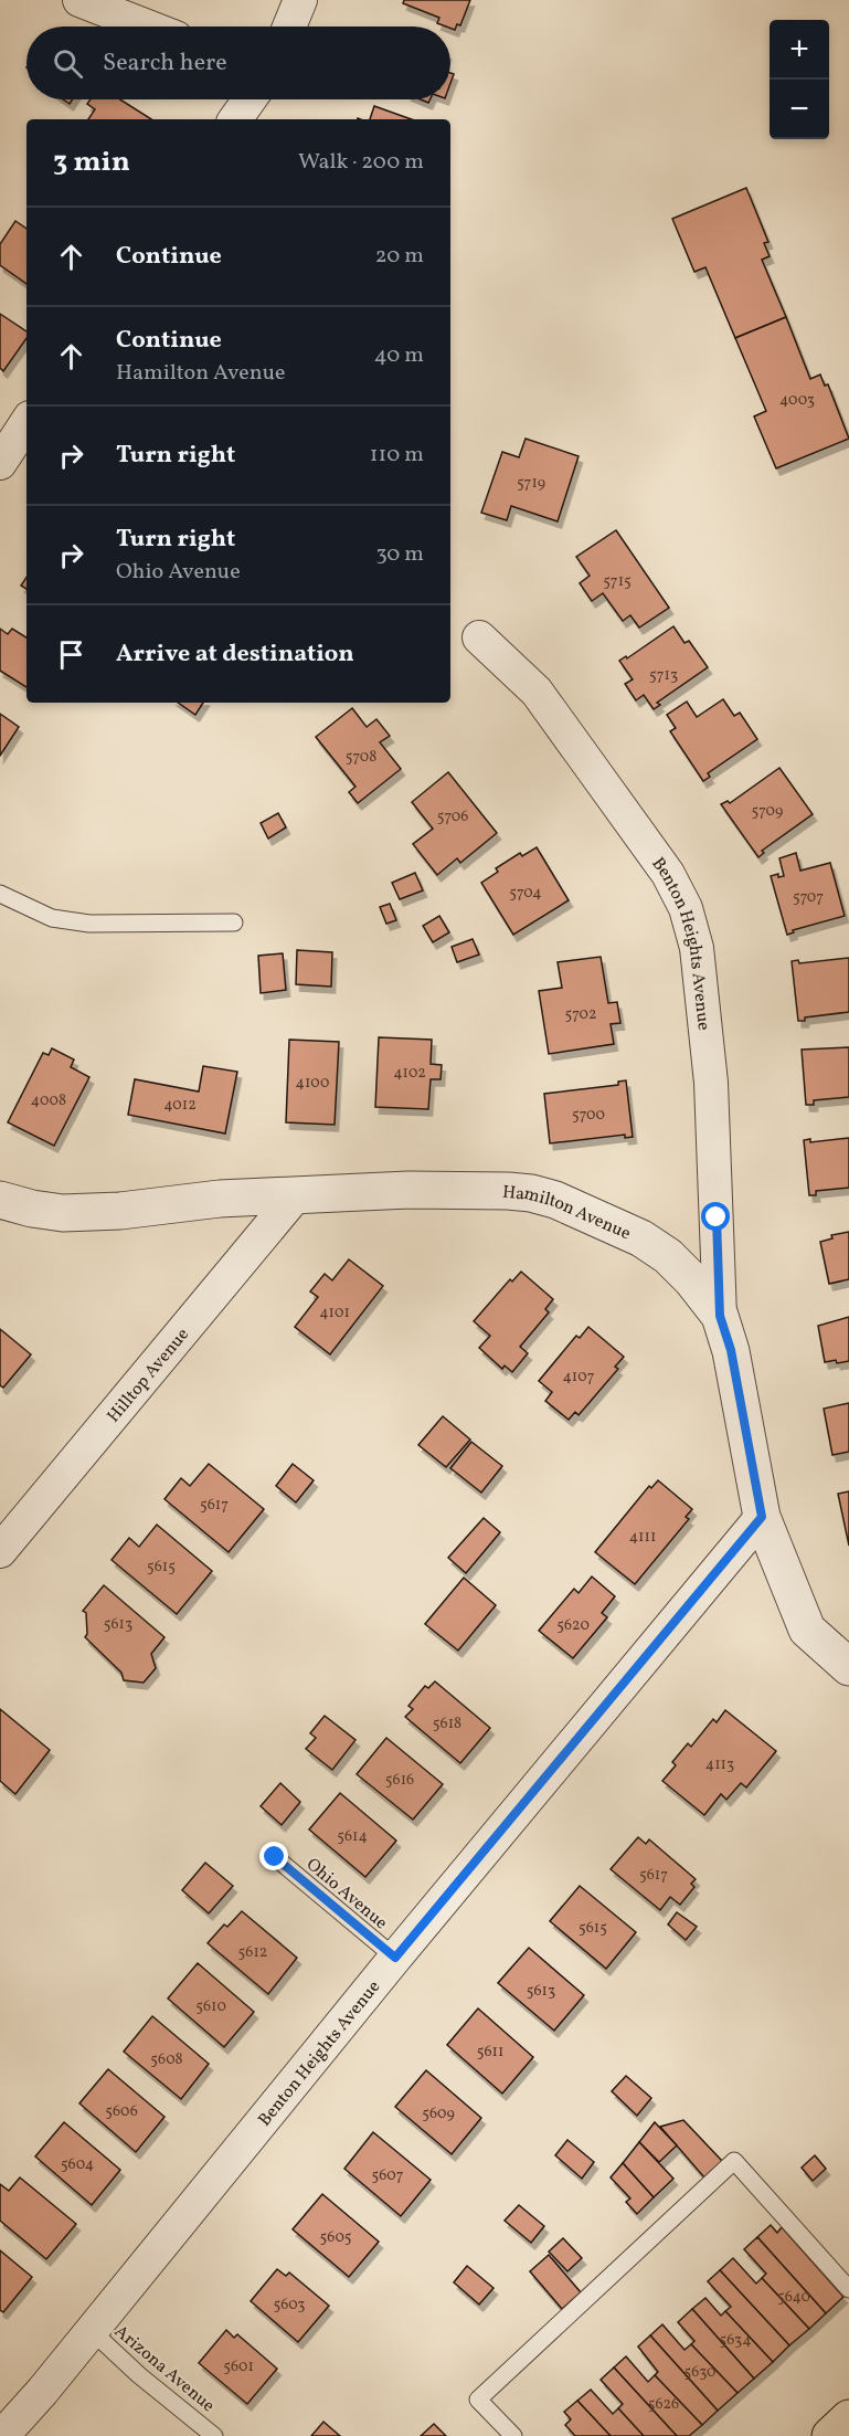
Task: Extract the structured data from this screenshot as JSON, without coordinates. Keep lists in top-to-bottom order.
{
  "streets": {
    "street": ["Benton Heights Avenue", "Hamilton Avenue", "Hilltop Avenue"],
    "lane": ["Ohio Avenue", "Arizona Avenue"]
  },
  "crossings": [
    ["Benton Heights Avenue", "Hamilton Avenue"],
    ["Benton Heights Avenue", "Ohio Avenue"],
    ["Benton Heights Avenue", "Arizona Avenue"],
    ["Hamilton Avenue", "Hilltop Avenue"]
  ],
  "house_numbers": [
    "4003",
    "5719",
    "5715",
    "5713",
    "5708",
    "5709",
    "5706",
    "5704",
    "5707",
    "5702",
    "4102",
    "4100",
    "4008",
    "4012",
    "5700",
    "4101",
    "4107",
    "5617",
    "4111",
    "5615",
    "5613",
    "5620",
    "5618",
    "4113",
    "5616",
    "5614",
    "5617",
    "5615",
    "5612",
    "5613",
    "5610",
    "5611",
    "5608",
    "5606",
    "5609",
    "5604",
    "5607",
    "5605",
    "5640",
    "5603",
    "5634",
    "5601",
    "5630",
    "5626"
  ],
  "page": {
    "map_buttons": ["+", "−"],
    "search": "Search here",
    "heading": ["3 min", "Walk · 200 m"],
    "list": [
      ["Continue", "20 m"],
      ["Continue", "Hamilton Avenue", "40 m"],
      ["Turn right", "110 m"],
      ["Turn right", "Ohio Avenue", "30 m"],
      "Arrive at destination"
    ]
  }
}
